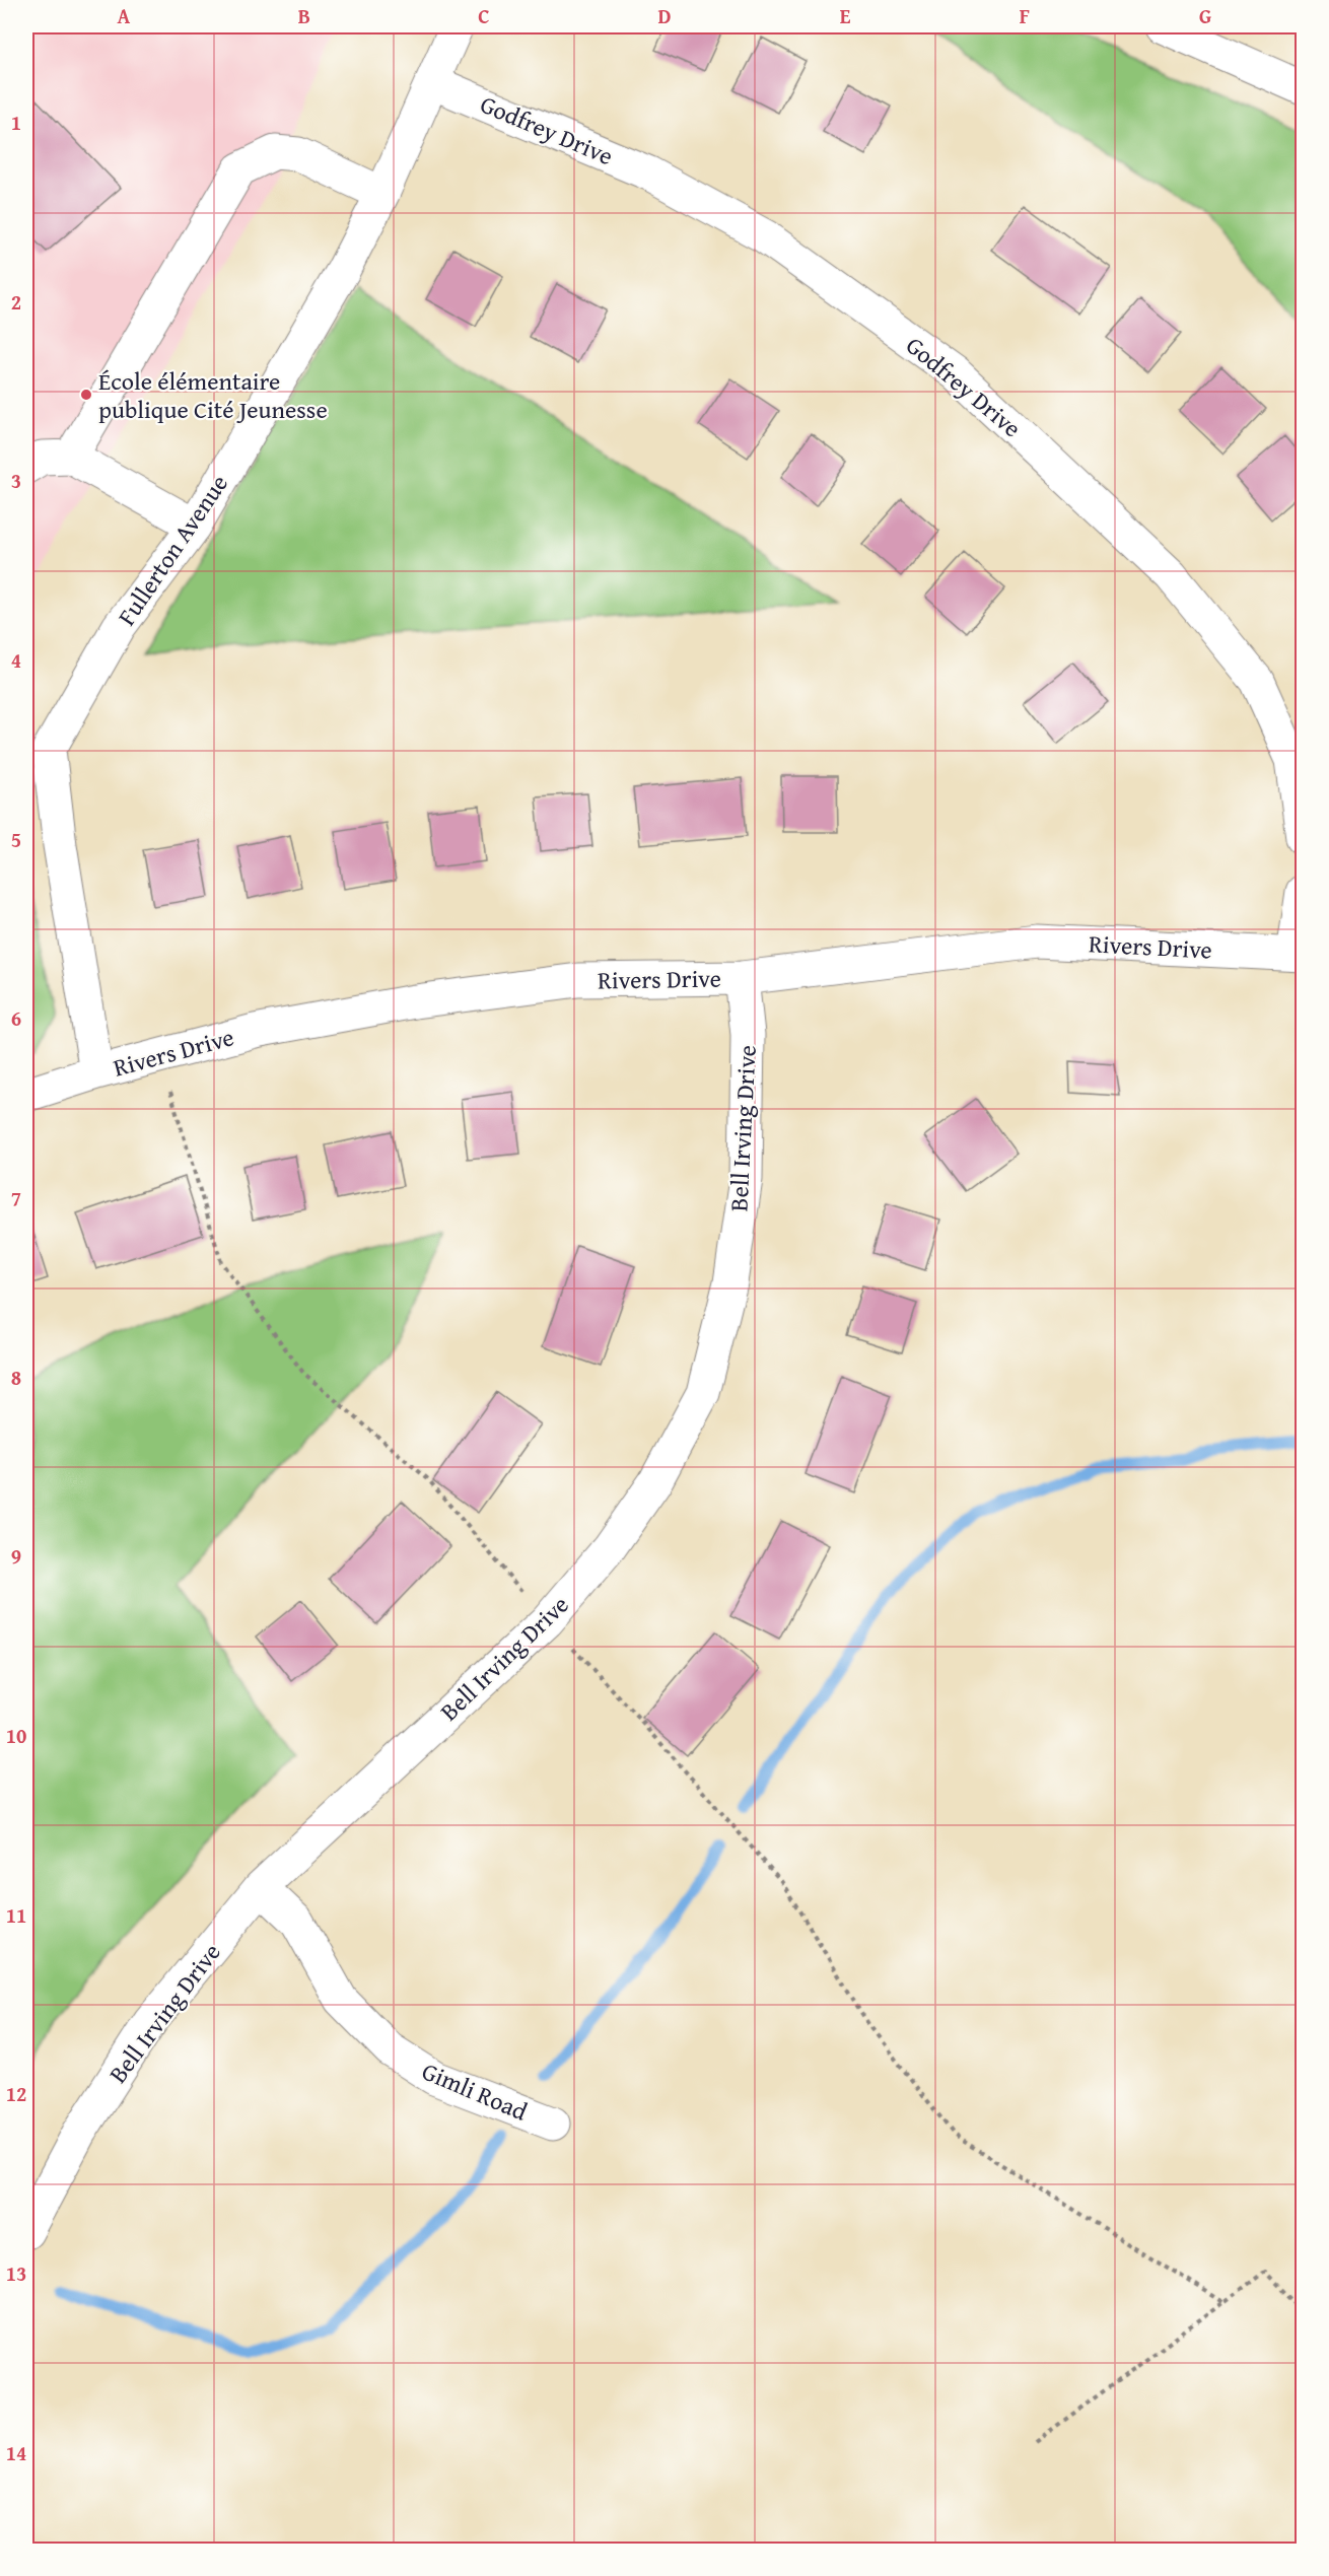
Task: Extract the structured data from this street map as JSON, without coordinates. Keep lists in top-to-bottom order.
{
  "streets": {
    "street": [
      "Godfrey Drive",
      "Fullerton Avenue",
      "Rivers Drive",
      "Bell Irving Drive",
      "Gimli Road"
    ]
  },
  "crossings": [
    ["Godfrey Drive", "Fullerton Avenue"],
    ["Fullerton Avenue", "Rivers Drive"],
    ["Rivers Drive", "Bell Irving Drive"],
    ["Bell Irving Drive", "Gimli Road"]
  ],
  "places": ["École élémentaire publique Cité Jeunesse"],
  "grid": {
    "columns": [
      "A",
      "B",
      "C",
      "D",
      "E",
      "F",
      "G"
    ],
    "rows": [
      "1",
      "2",
      "3",
      "4",
      "5",
      "6",
      "7",
      "8",
      "9",
      "10",
      "11",
      "12",
      "13",
      "14"
    ]
  }
}
